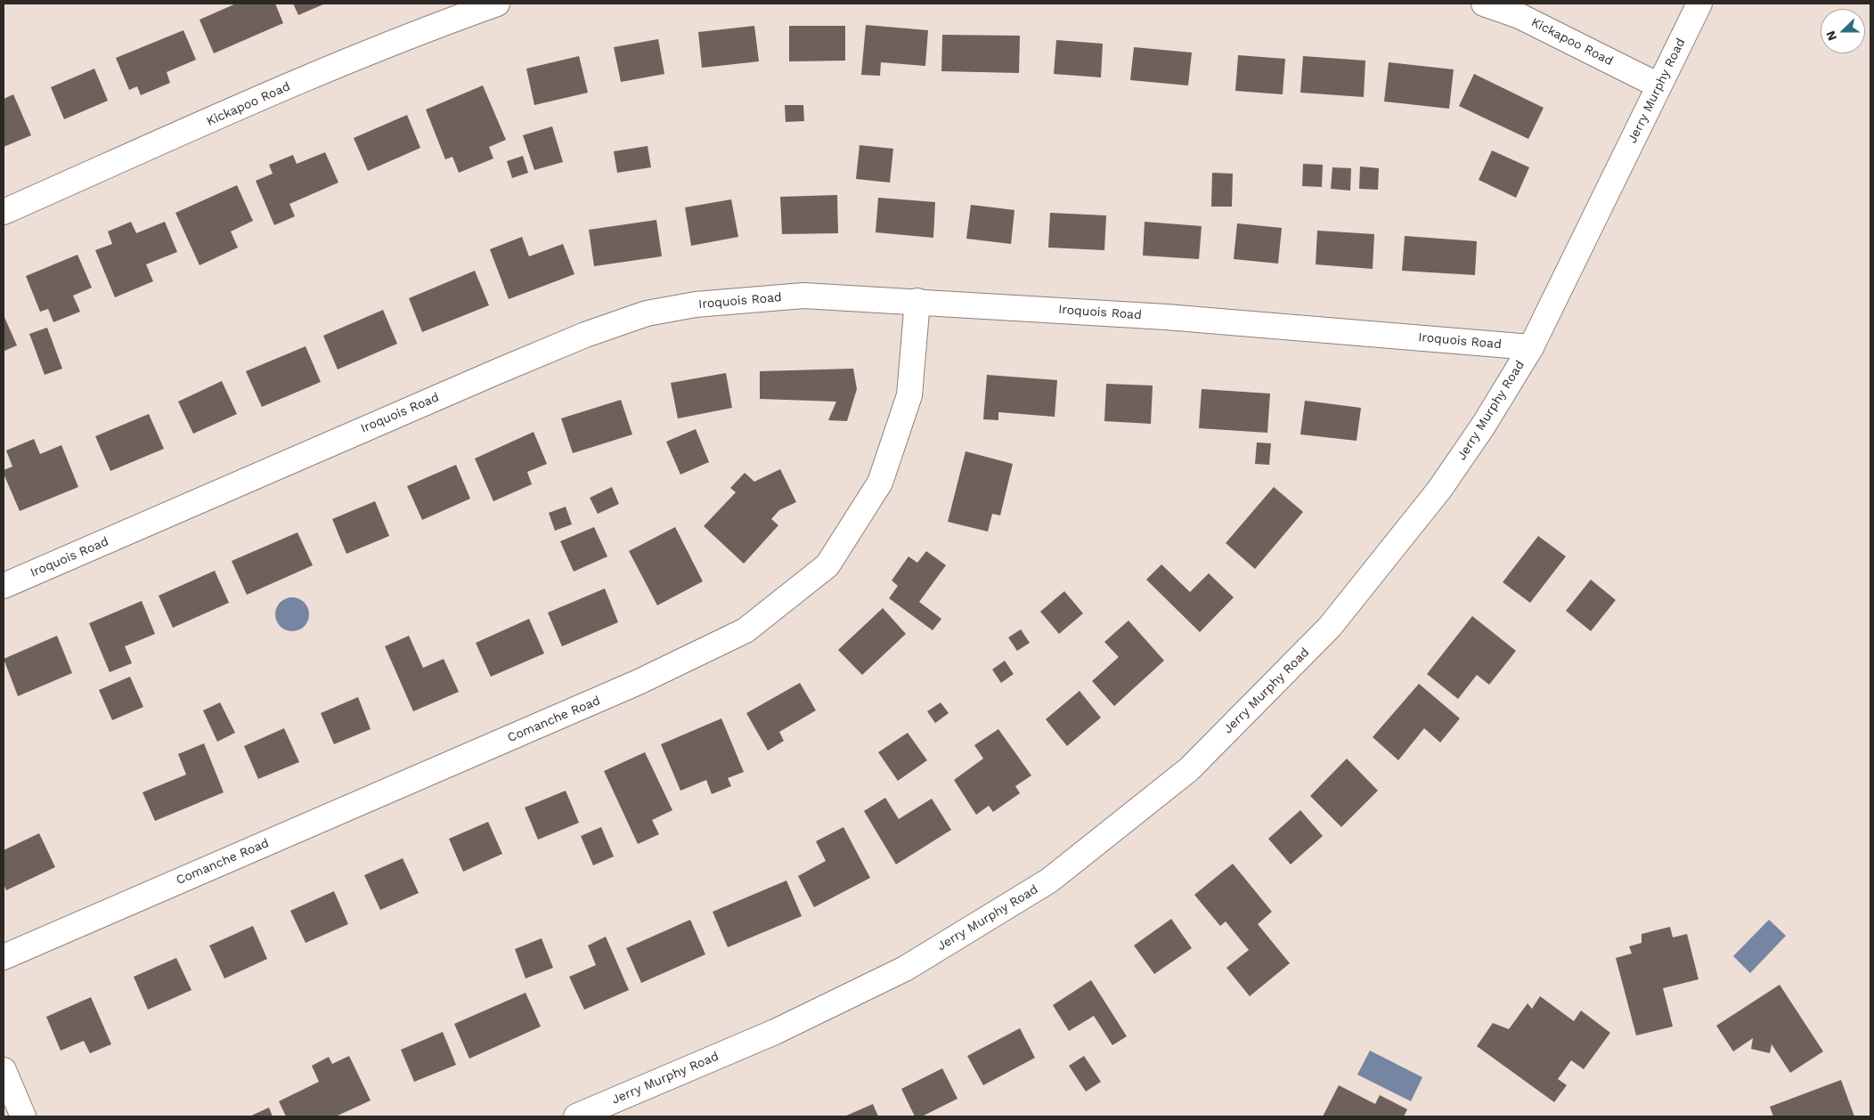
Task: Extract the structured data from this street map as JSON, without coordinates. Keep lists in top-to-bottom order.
{
  "streets": {
    "street": [
      "Kickapoo Road",
      "Jerry Murphy Road",
      "Iroquois Road",
      "Comanche Road"
    ]
  },
  "crossings": [
    ["Kickapoo Road", "Jerry Murphy Road"],
    ["Jerry Murphy Road", "Iroquois Road"],
    ["Iroquois Road", "Comanche Road"]
  ],
  "north": "left"
}
